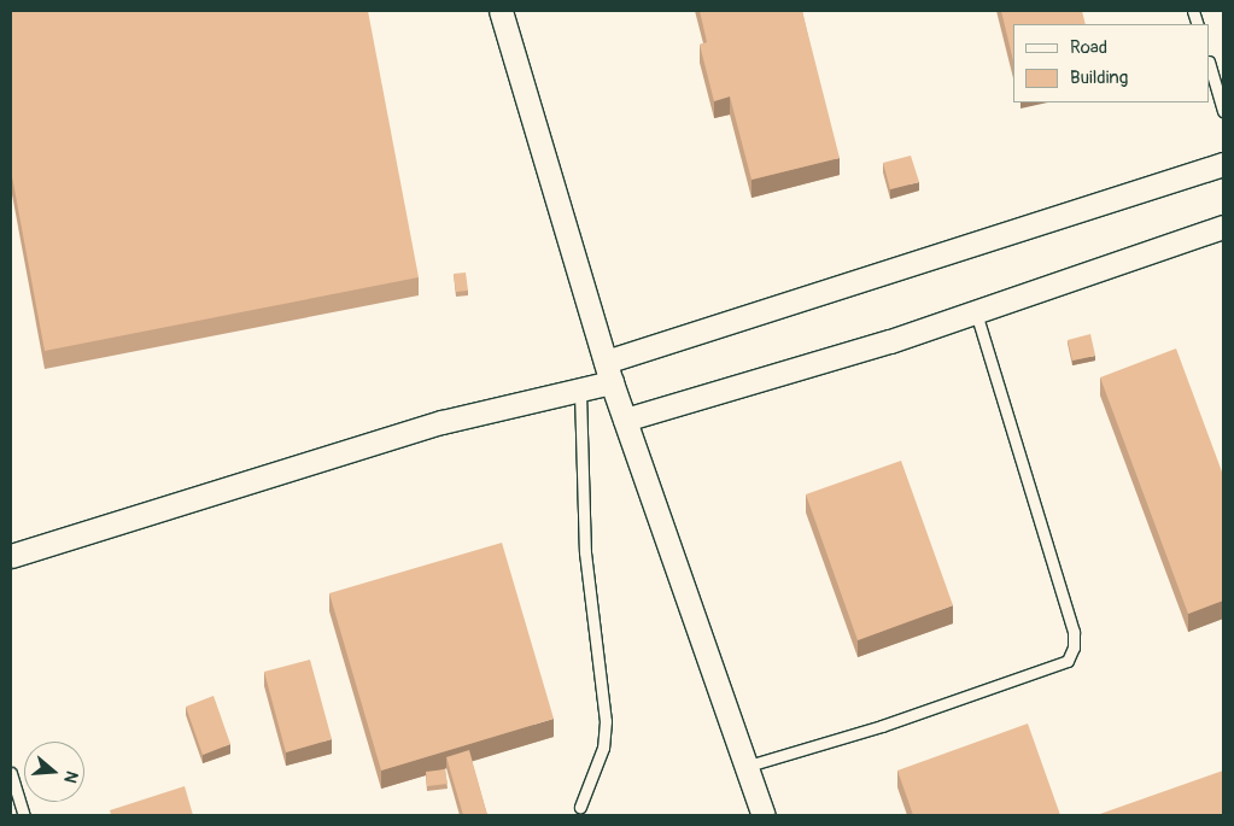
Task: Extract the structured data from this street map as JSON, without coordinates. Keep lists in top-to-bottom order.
{
  "legend": ["Road", "Building"],
  "north": "right"
}
